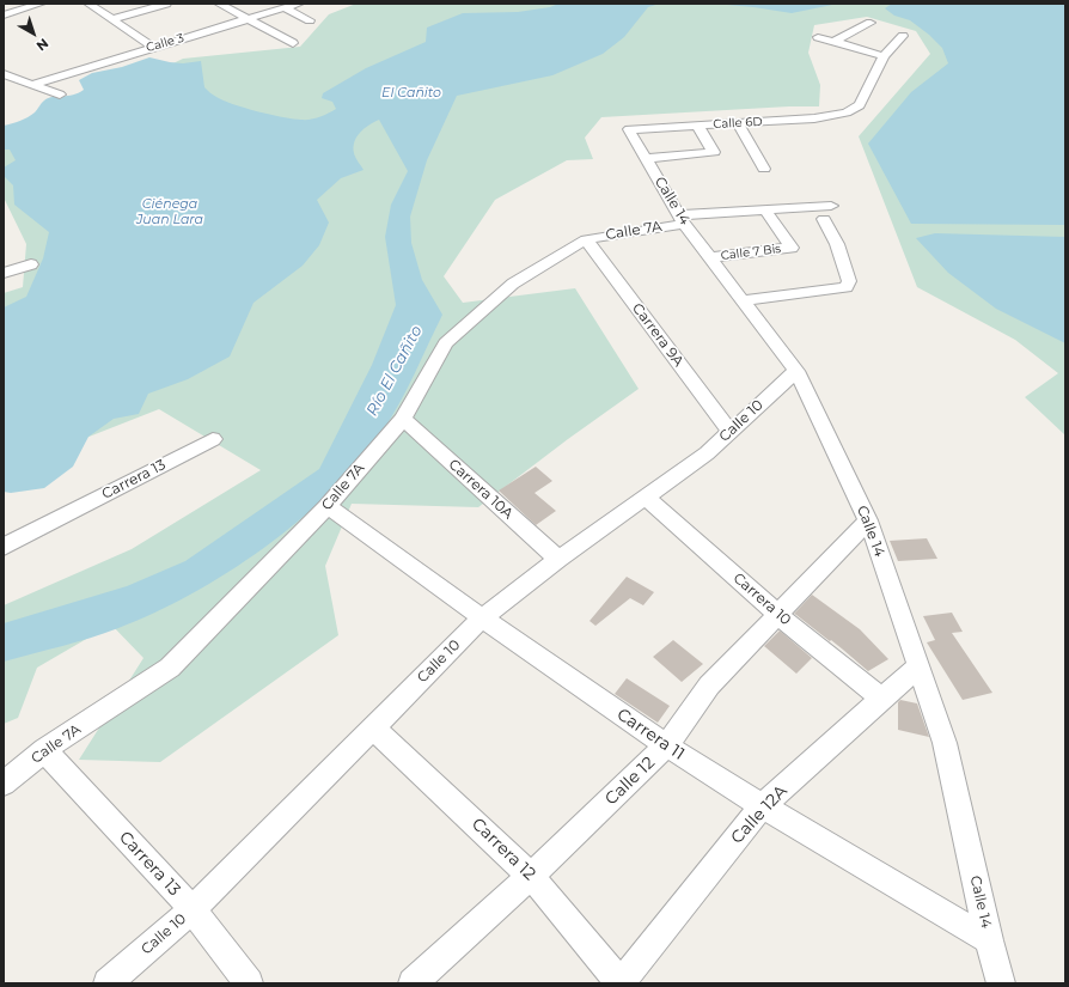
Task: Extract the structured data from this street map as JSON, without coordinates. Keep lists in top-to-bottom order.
{
  "streets": {
    "street": [
      "Calle 3",
      "Calle 6D",
      "Calle 14",
      "Calle 7A",
      "Calle 7 Bis",
      "Carrera 9A",
      "Calle 10",
      "Carrera 13",
      "Carrera 10A",
      "Carrera 10",
      "Carrera 11",
      "Calle 12",
      "Calle 12A",
      "Carrera 12"
    ]
  },
  "crossings": [
    ["Calle 6D", "Calle 14"],
    ["Calle 14", "Calle 7A"],
    ["Calle 14", "Calle 7 Bis"],
    ["Calle 14", "Calle 10"],
    ["Calle 14", "Carrera 11"],
    ["Calle 14", "Calle 12"],
    ["Calle 14", "Calle 12A"],
    ["Calle 7A", "Calle 7 Bis"],
    ["Calle 7A", "Carrera 9A"],
    ["Calle 7A", "Carrera 13"],
    ["Calle 7A", "Carrera 10A"],
    ["Calle 7A", "Carrera 11"],
    ["Carrera 9A", "Calle 10"],
    ["Calle 10", "Carrera 13"],
    ["Calle 10", "Carrera 10A"],
    ["Calle 10", "Carrera 10"],
    ["Calle 10", "Carrera 11"],
    ["Calle 10", "Carrera 12"],
    ["Carrera 10", "Calle 12"],
    ["Carrera 10", "Calle 12A"],
    ["Carrera 11", "Calle 12"],
    ["Carrera 11", "Calle 12A"],
    ["Calle 12", "Carrera 12"],
    ["Calle 12A", "Carrera 12"]
  ],
  "water": ["El Cañito", "Ciénega Juan Lara", "Río El Cañito"],
  "north": "bottom right"
}
